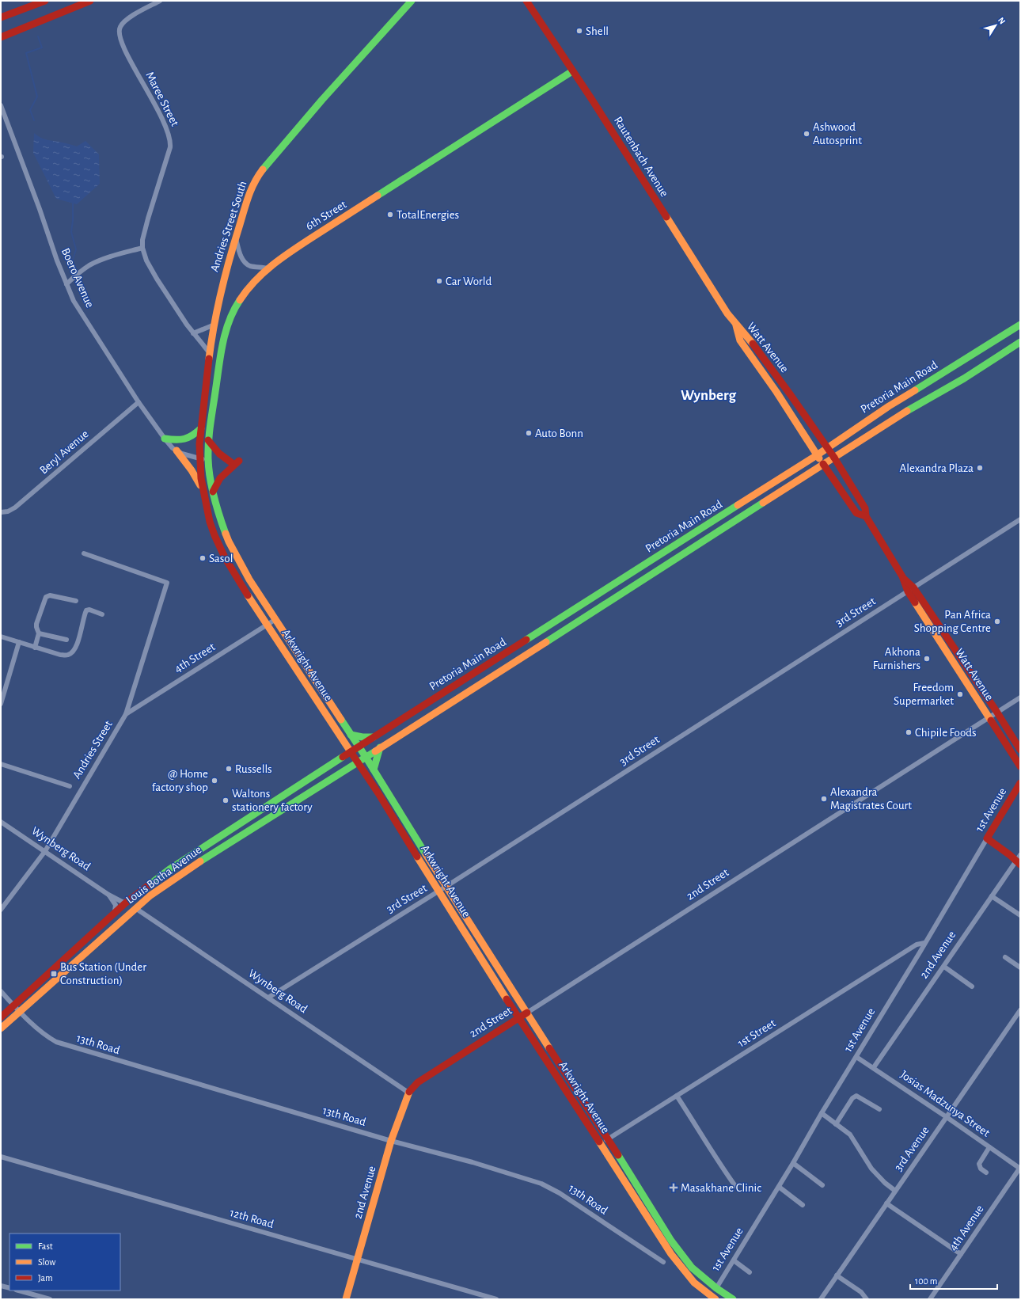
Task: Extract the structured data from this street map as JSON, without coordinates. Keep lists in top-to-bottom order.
{
  "streets": {
    "main road": [
      "Rautenbach Avenue",
      "6th Street",
      "Andries Street South",
      "Watt Avenue",
      "Pretoria Main Road",
      "Arkwright Avenue",
      "1st Avenue",
      "Louis Botha Avenue",
      "2nd Street",
      "2nd Avenue"
    ],
    "street": [
      "Maree Street",
      "Boero Avenue",
      "Beryl Avenue",
      "3rd Street",
      "4th Street",
      "Andries Street",
      "Wynberg Road",
      "1st Street",
      "13th Road",
      "Josias Madzunya Street",
      "3rd Avenue",
      "12th Road",
      "4th Avenue"
    ]
  },
  "crossings": [
    ["Maree Street", "Andries Street South"],
    ["Rautenbach Avenue", "6th Street"],
    ["Rautenbach Avenue", "Watt Avenue"],
    ["6th Street", "Boero Avenue"],
    ["6th Street", "Arkwright Avenue"],
    ["Andries Street South", "Boero Avenue"],
    ["Andries Street South", "Arkwright Avenue"],
    ["Boero Avenue", "Beryl Avenue"],
    ["Boero Avenue", "Arkwright Avenue"],
    ["Watt Avenue", "Pretoria Main Road"],
    ["Watt Avenue", "3rd Street"],
    ["Watt Avenue", "2nd Street"],
    ["Pretoria Main Road", "Arkwright Avenue"],
    ["Pretoria Main Road", "Louis Botha Avenue"],
    ["3rd Street", "Arkwright Avenue"],
    ["3rd Street", "Wynberg Road"],
    ["4th Street", "Arkwright Avenue"],
    ["4th Street", "Andries Street"],
    ["Arkwright Avenue", "1st Avenue"],
    ["Arkwright Avenue", "Louis Botha Avenue"],
    ["Arkwright Avenue", "2nd Street"],
    ["Arkwright Avenue", "1st Street"],
    ["Andries Street", "Wynberg Road"],
    ["1st Avenue", "1st Street"],
    ["1st Avenue", "Josias Madzunya Street"],
    ["Wynberg Road", "Louis Botha Avenue"],
    ["Wynberg Road", "2nd Street"],
    ["Wynberg Road", "2nd Avenue"],
    ["Louis Botha Avenue", "13th Road"],
    ["2nd Street", "2nd Avenue"],
    ["2nd Avenue", "13th Road"],
    ["2nd Avenue", "Josias Madzunya Street"],
    ["2nd Avenue", "12th Road"],
    ["Josias Madzunya Street", "3rd Avenue"],
    ["Josias Madzunya Street", "4th Avenue"]
  ],
  "districts": ["Wynberg"],
  "places": {
    "other": [
      "Shell",
      "Ashwood Autosprint",
      "TotalEnergies",
      "Car World",
      "Auto Bonn",
      "Alexandra Plaza",
      "Sasol",
      "Pan Africa Shopping Centre",
      "Akhona Furnishers",
      "Freedom Supermarket",
      "Chipile Foods",
      "Russells",
      "@ Home factory shop",
      "Alexandra Magistrates Court",
      "Waltons stationery factory"
    ],
    "transit": ["Bus Station (Under Construction)"],
    "health": ["Masakhane Clinic"]
  },
  "legend": ["Fast", "Slow", "Jam"],
  "scale_bar": "100 m",
  "north": "top right"
}
